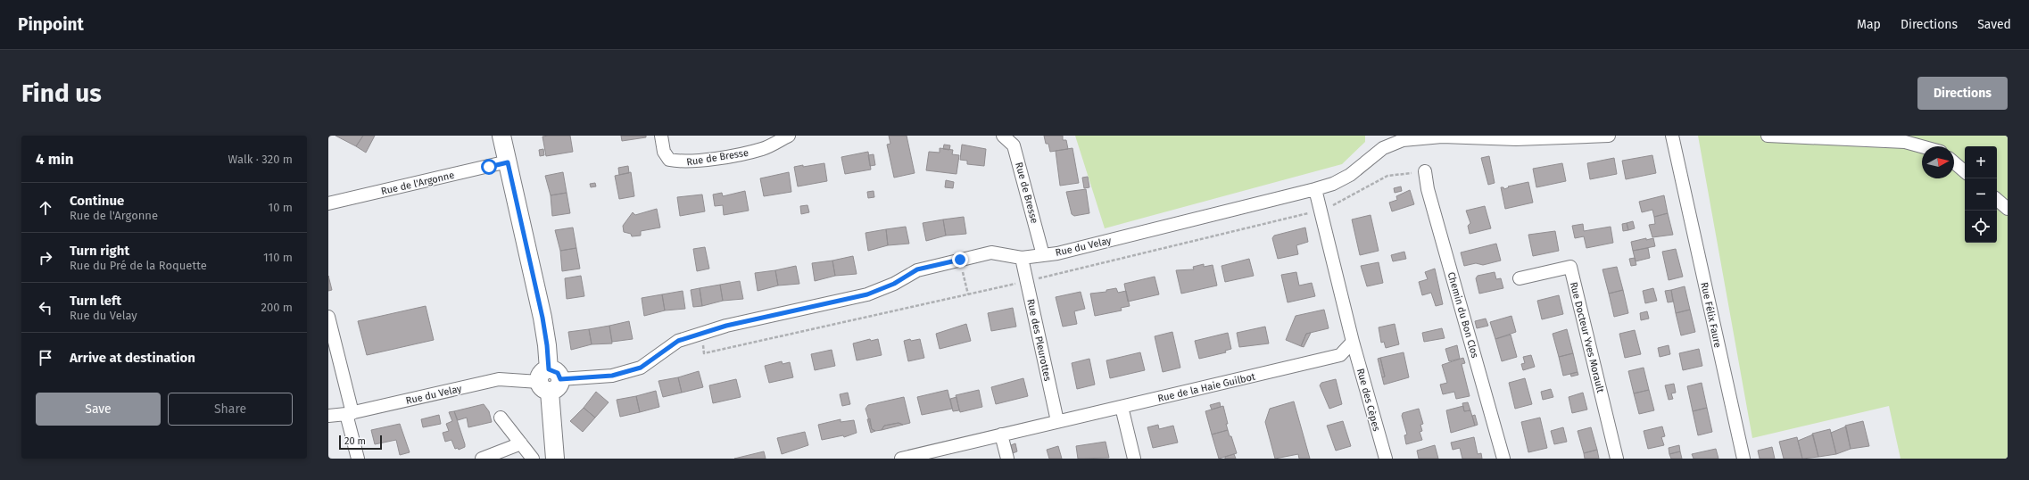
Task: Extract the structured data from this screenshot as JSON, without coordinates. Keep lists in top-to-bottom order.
{
  "streets": {
    "street": [
      "Rue de Bresse",
      "Rue de l'Argonne",
      "Rue du Velay",
      "Chemin du Bon Clos",
      "Rue Félix Faure",
      "Rue Docteur Yves Morault",
      "Rue des Pleurottes",
      "Rue de la Haie Guilbot",
      "Rue des Cèpes"
    ]
  },
  "crossings": [
    ["Rue de Bresse", "Rue du Velay"],
    ["Rue du Velay", "Rue des Pleurottes"],
    ["Rue des Pleurottes", "Rue de la Haie Guilbot"],
    ["Rue de la Haie Guilbot", "Rue des Cèpes"]
  ],
  "scale_bar": "20 m",
  "north": "right",
  "page": {
    "header": "Pinpoint",
    "nav": ["Map", "Directions", "Saved"],
    "buttons": [
      "Directions",
      ["Save", "Share"]
    ],
    "title": "Find us",
    "heading": ["4 min", "Walk · 320 m"],
    "map_buttons": ["+", "−"],
    "list": [
      ["Continue", "Rue de l'Argonne", "10 m"],
      ["Turn right", "Rue du Pré de la Roquette", "110 m"],
      ["Turn left", "Rue du Velay", "200 m"],
      "Arrive at destination"
    ],
    "scale": "20 m"
  }
}
